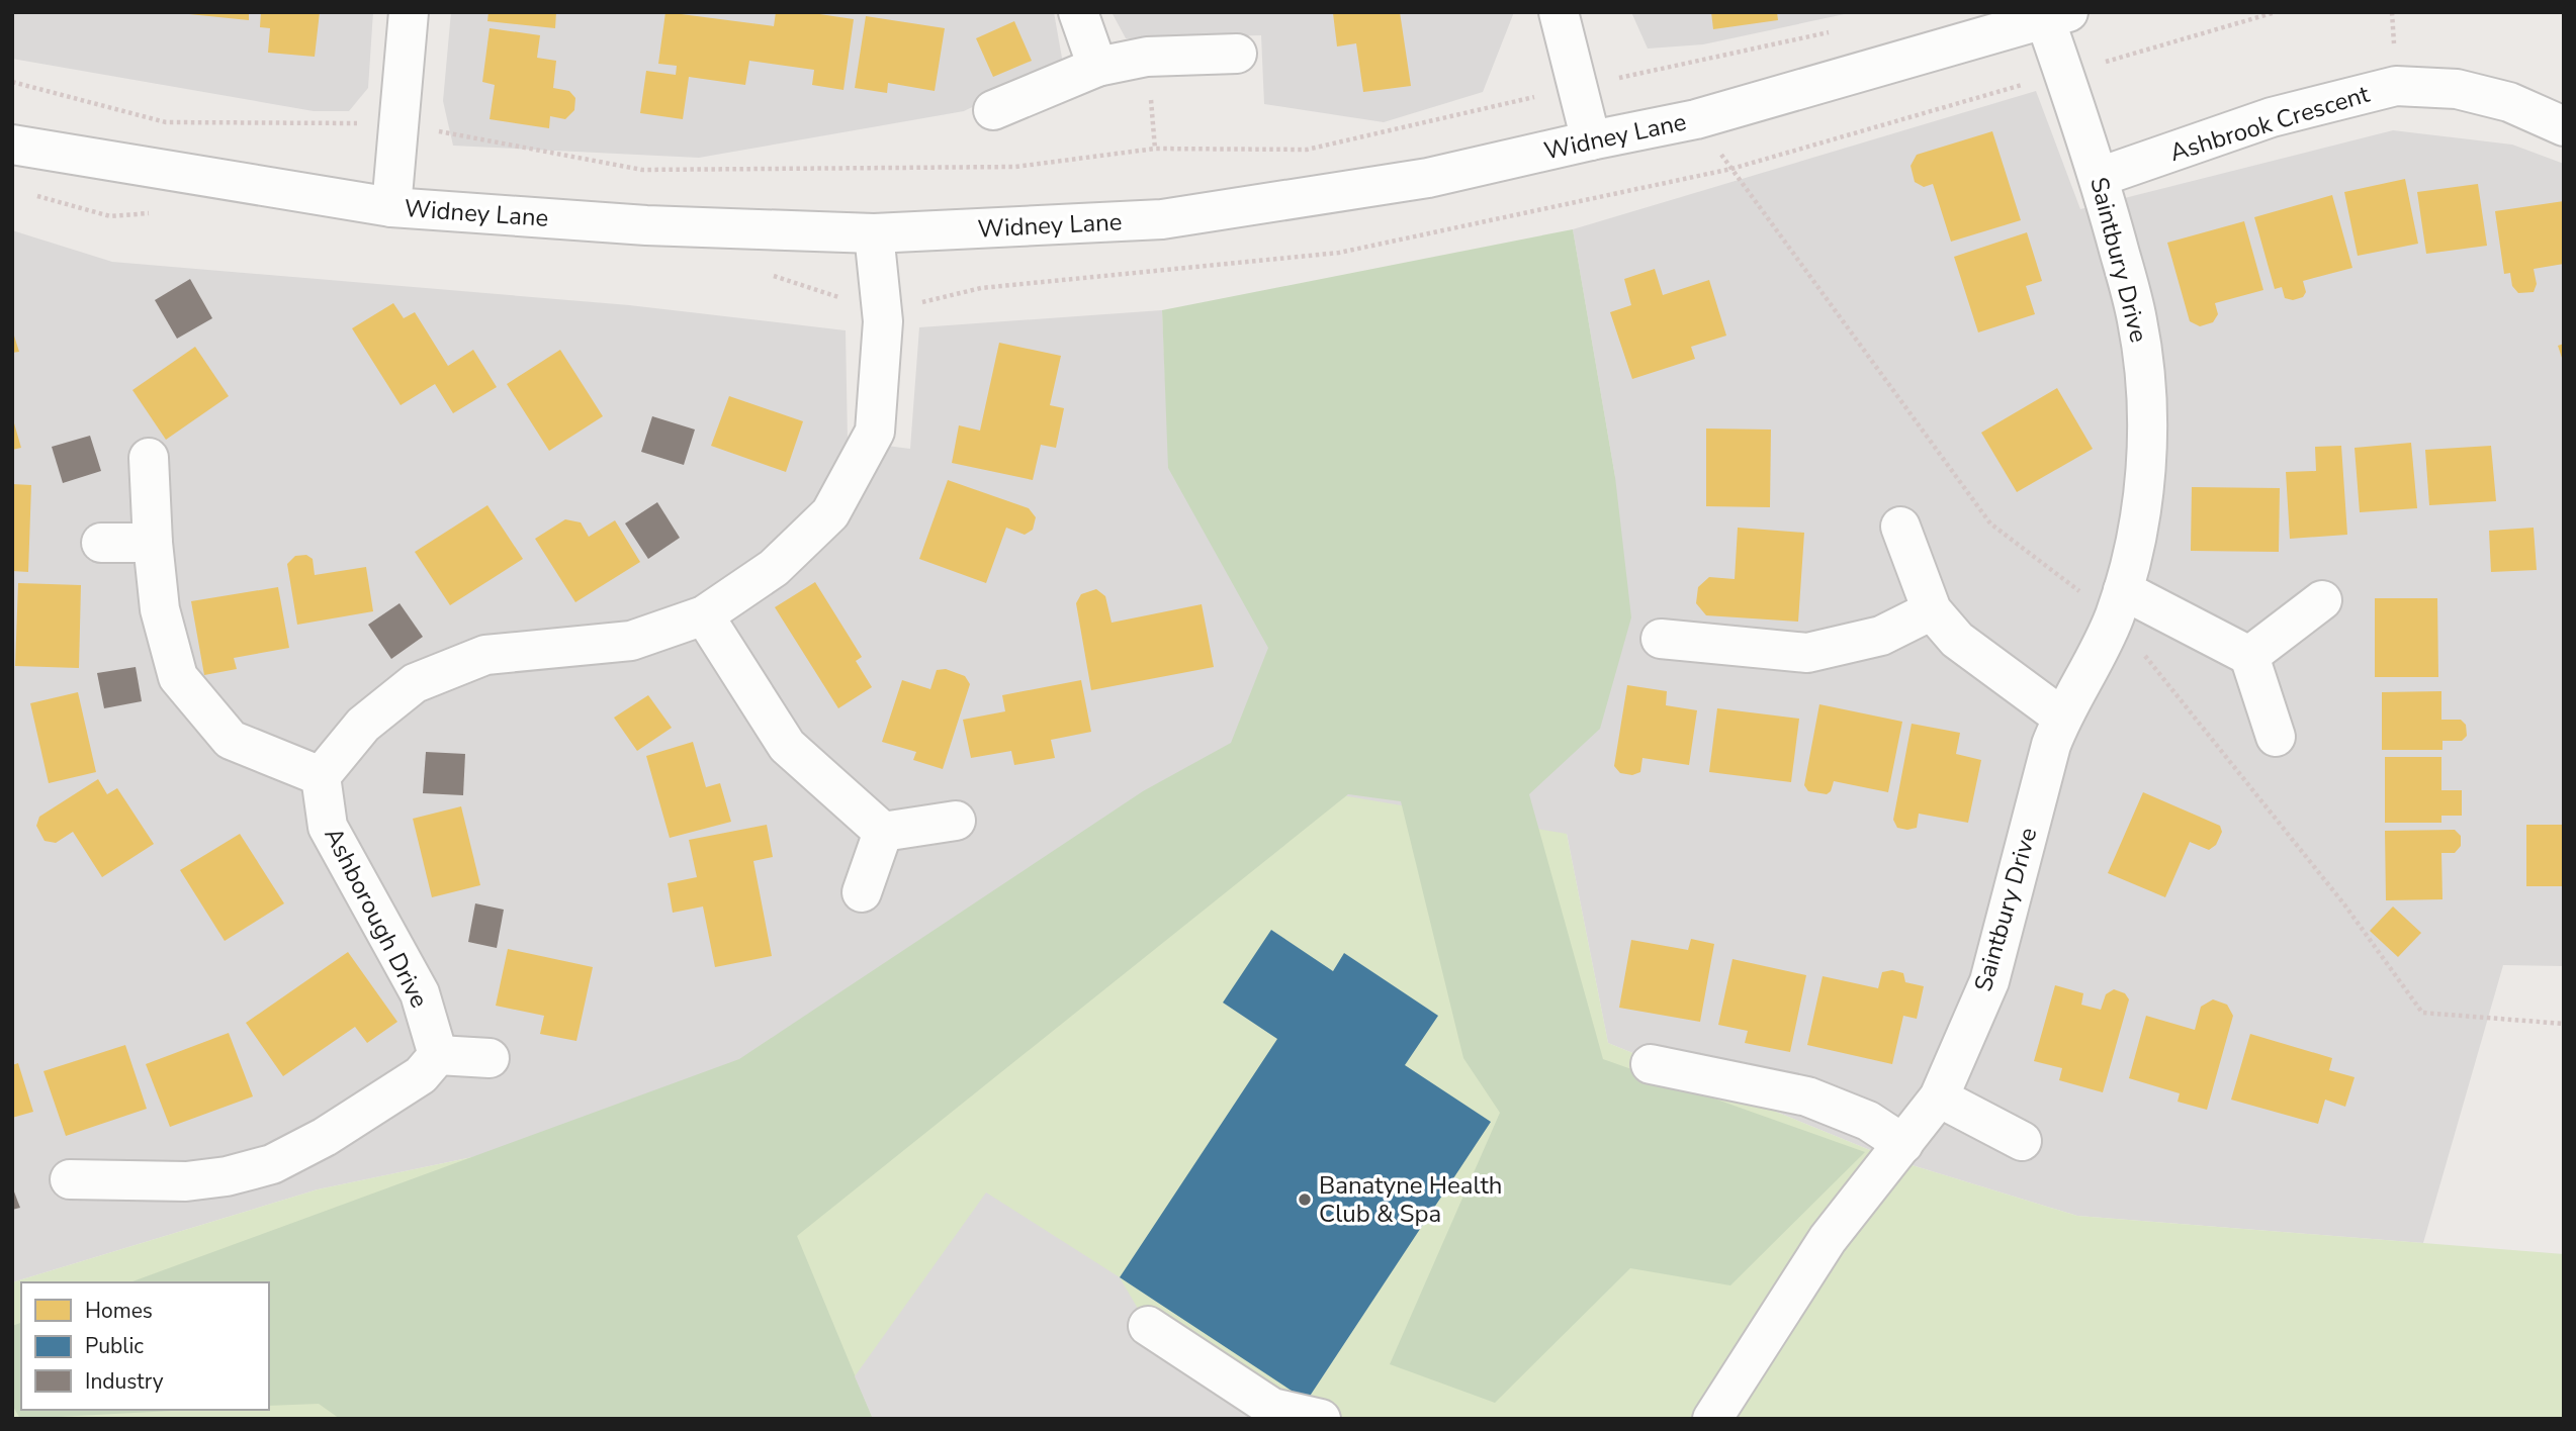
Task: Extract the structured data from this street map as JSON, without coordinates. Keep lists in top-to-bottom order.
{
  "streets": {
    "street": [
      "Ashbrook Crescent",
      "Widney Lane",
      "Saintbury Drive",
      "Ashborough Drive"
    ]
  },
  "crossings": [
    ["Ashbrook Crescent", "Saintbury Drive"],
    ["Widney Lane", "Saintbury Drive"]
  ],
  "places": ["Banatyne Health Club & Spa"],
  "legend": ["Homes", "Public", "Industry"]
}
